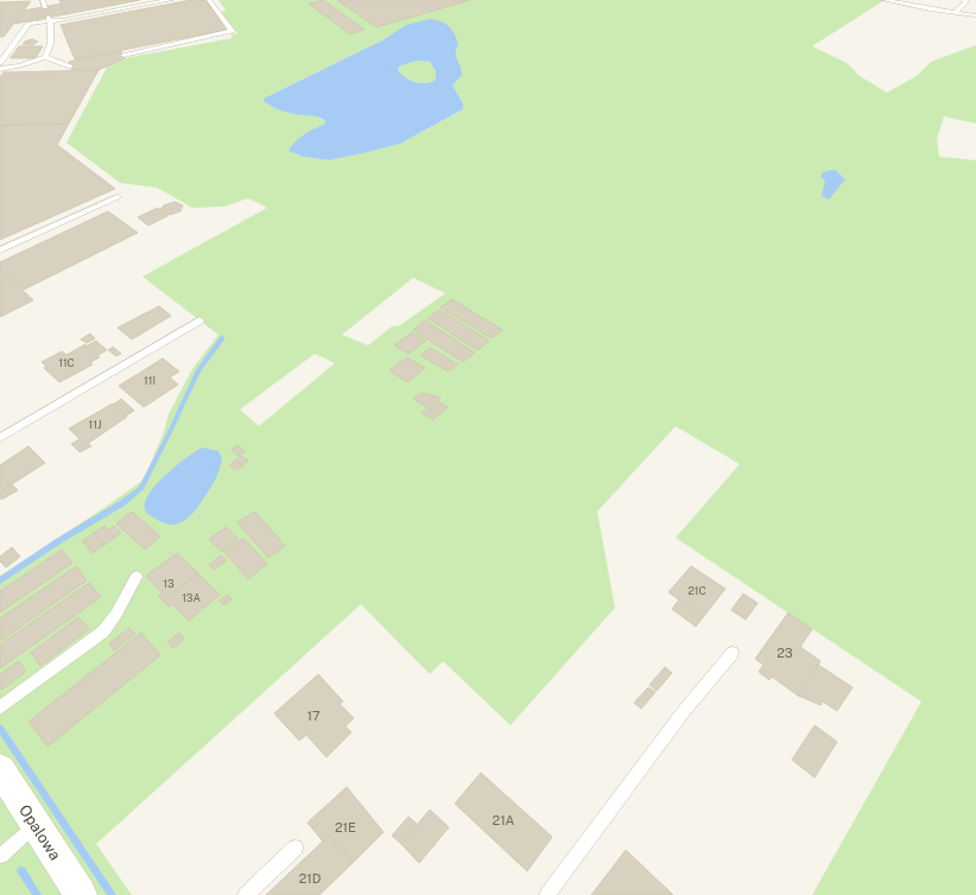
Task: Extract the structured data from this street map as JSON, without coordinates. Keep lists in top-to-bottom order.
{
  "streets": {
    "street": ["Opalowa"]
  },
  "house_numbers": [
    "11C",
    "11I",
    "11J",
    "13",
    "21C",
    "13A",
    "23",
    "17",
    "21A",
    "21E",
    "21D"
  ]
}
